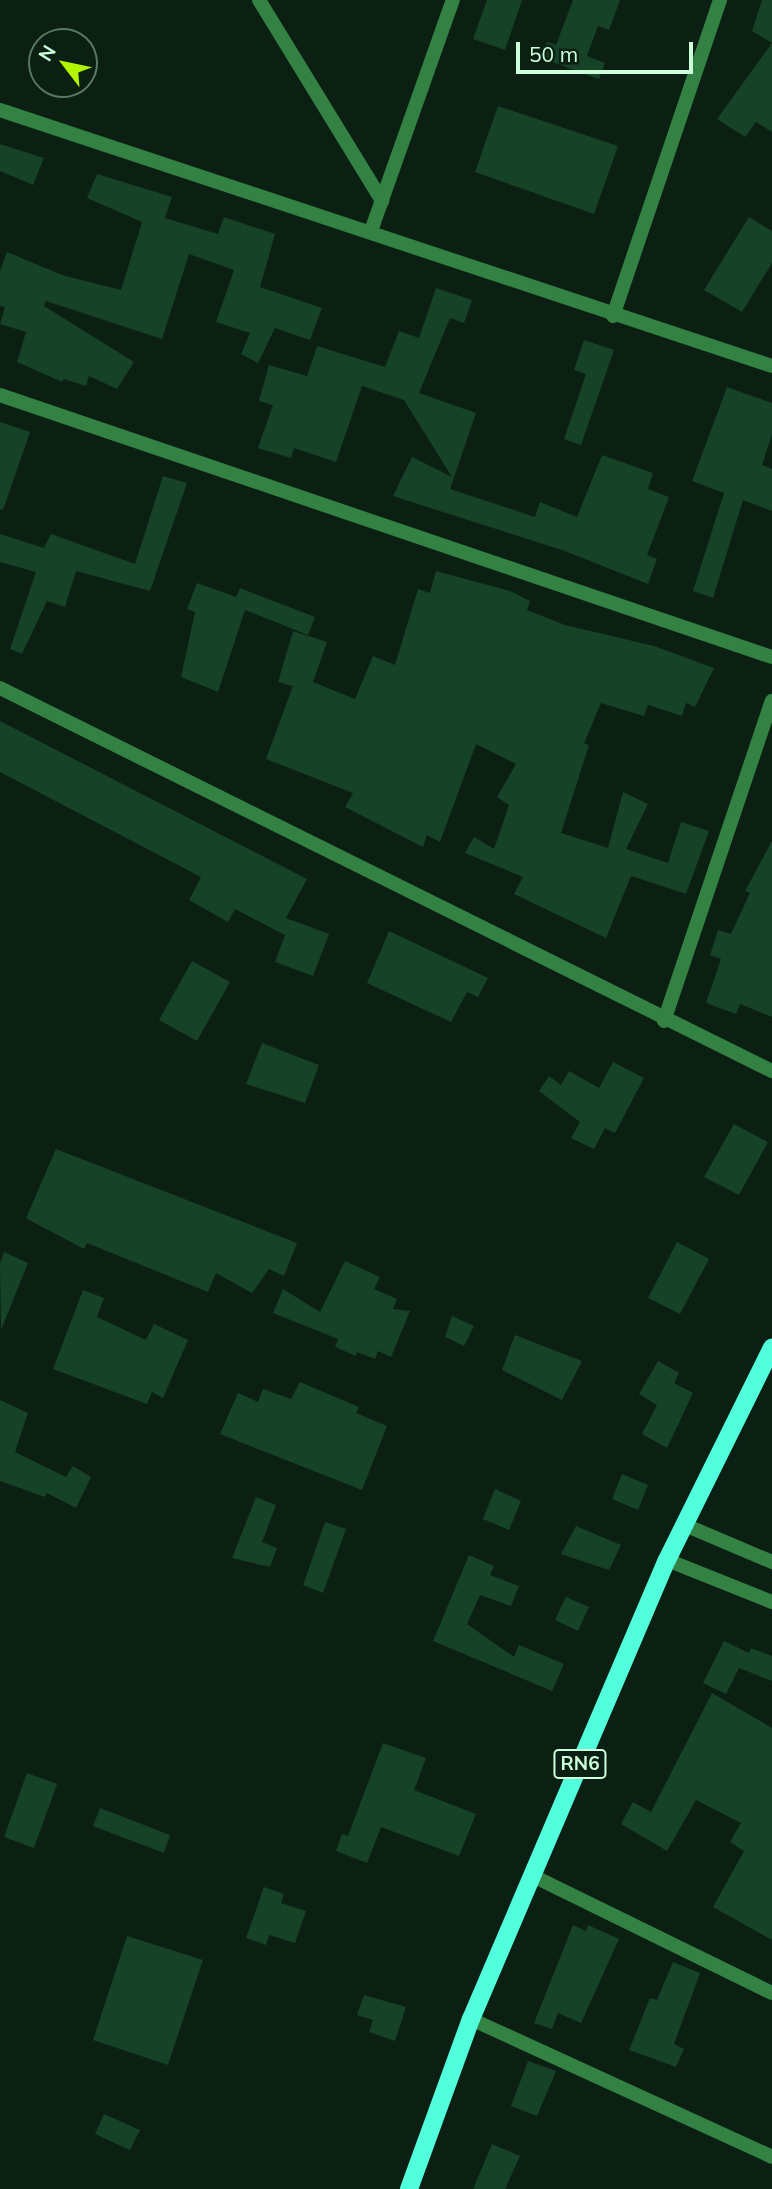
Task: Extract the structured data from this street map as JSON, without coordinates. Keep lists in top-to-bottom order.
{
  "streets": {
    "main road": ["RN6"]
  },
  "scale_bar": "50 m",
  "north": "top left"
}
